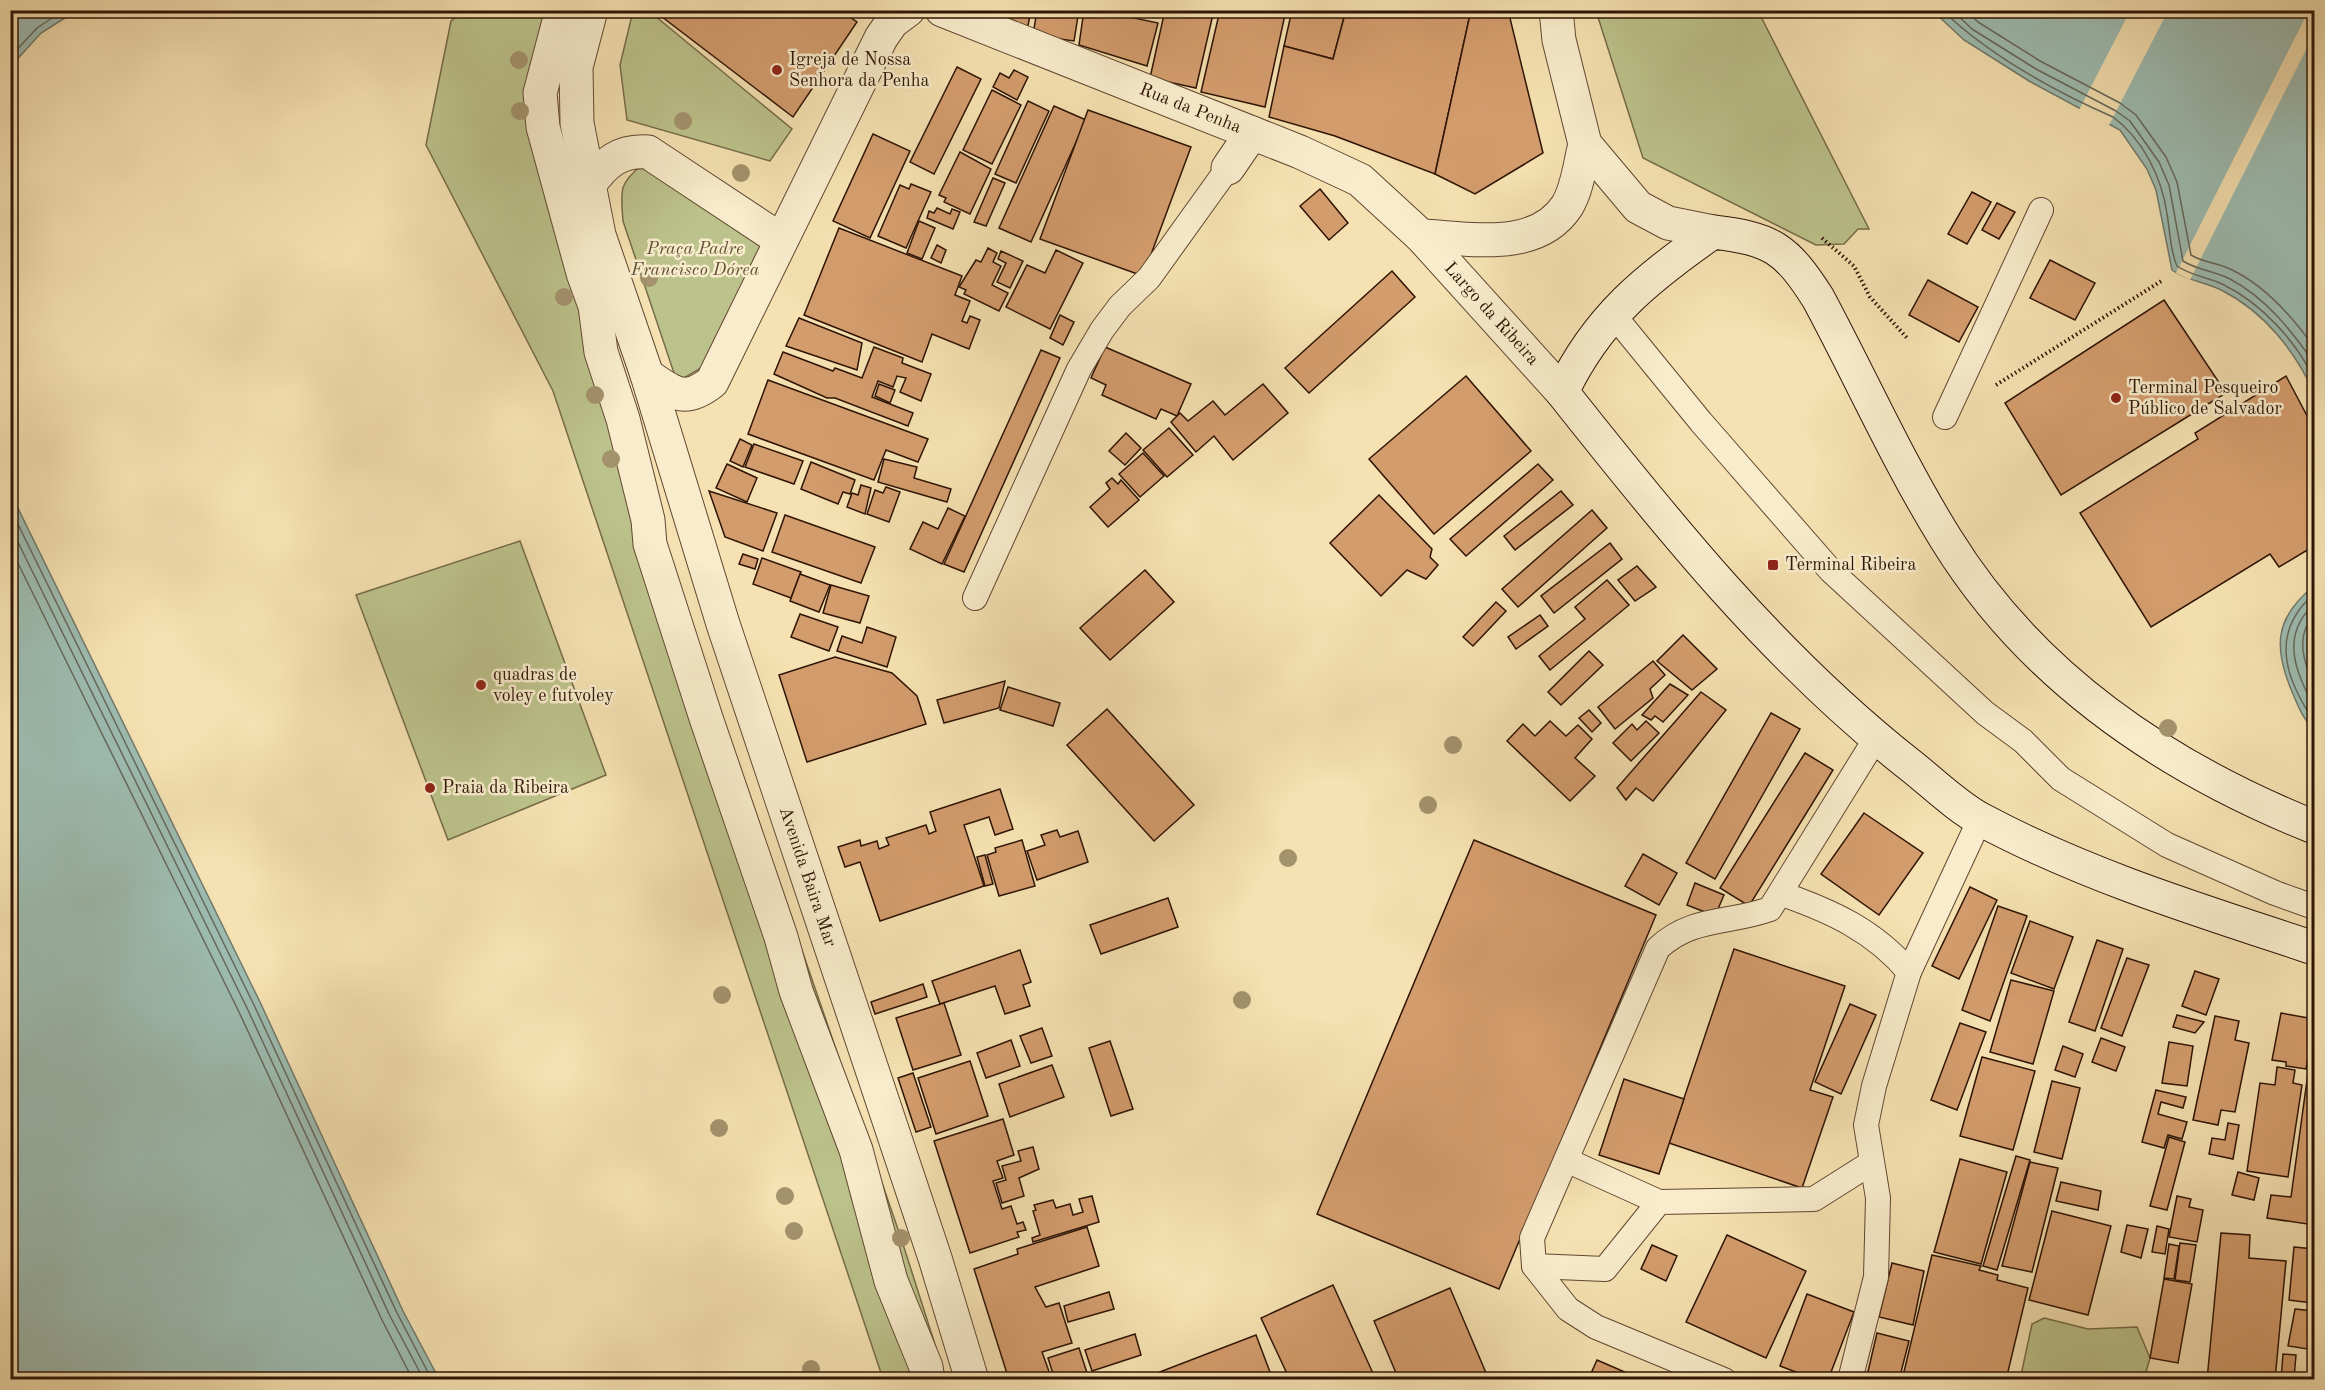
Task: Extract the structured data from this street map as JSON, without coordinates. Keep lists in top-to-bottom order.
{
  "streets": {
    "street": ["Rua da Penha", "Largo da Ribeira", "Avenida Baira Mar"]
  },
  "crossings": [
    ["Rua da Penha", "Largo da Ribeira"]
  ],
  "parks": ["Praça Padre Francisco Dórea"],
  "places": {
    "other": [
      "Igreja de Nossa Senhora da Penha",
      "Terminal Pesqueiro Público de Salvador",
      "quadras de voley e futvoley",
      "Praia da Ribeira"
    ],
    "transit": ["Terminal Ribeira"]
  }
}
